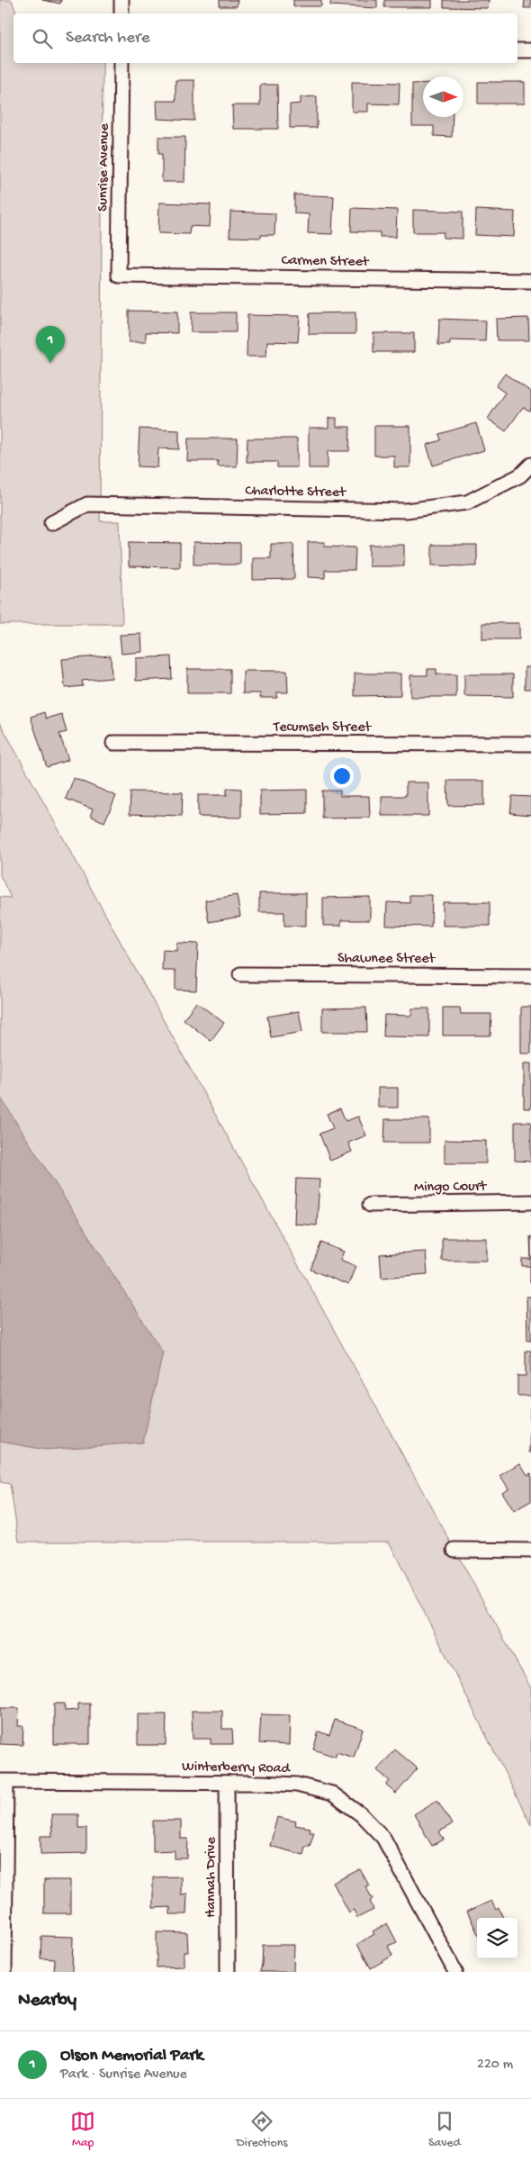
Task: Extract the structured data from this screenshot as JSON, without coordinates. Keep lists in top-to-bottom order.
{
  "streets": {
    "street": [
      "Sunrise Avenue",
      "Carmen Street",
      "Charlotte Street",
      "Tecumseh Street",
      "Shawnee Street",
      "Mingo Court",
      "Winterberry Road",
      "Hannah Drive"
    ]
  },
  "crossings": [
    ["Sunrise Avenue", "Carmen Street"],
    ["Winterberry Road", "Hannah Drive"]
  ],
  "north": "right",
  "page": {
    "search": "Search here",
    "pins": "1",
    "heading": "Nearby",
    "list": [
      {
        "mark": "1",
        "name": "Olson Memorial Park",
        "note": "Park · Sunrise Avenue",
        "value": "220 m"
      }
    ],
    "nav": ["Map", "Directions", "Saved"]
  }
}
